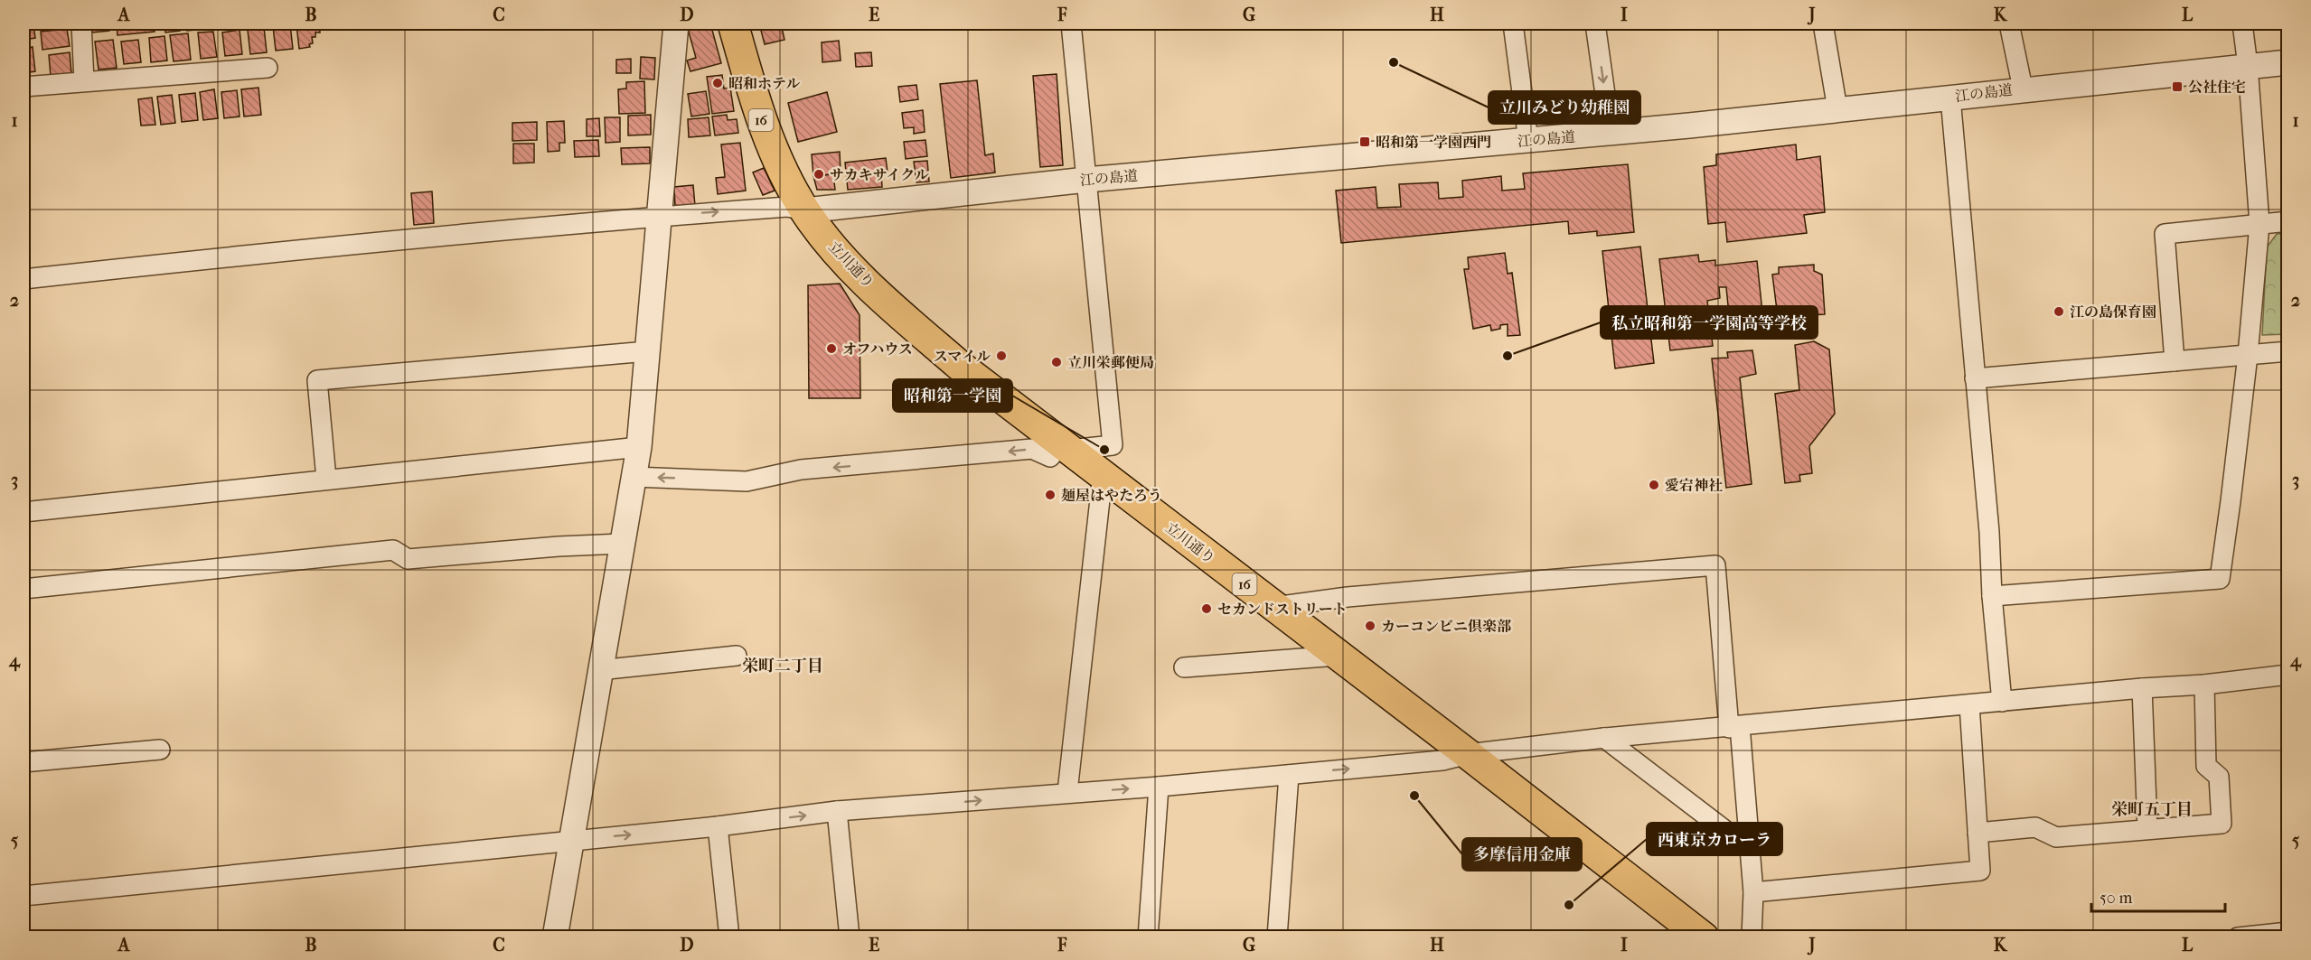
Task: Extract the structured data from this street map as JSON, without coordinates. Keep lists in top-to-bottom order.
{
  "streets": {
    "main road": ["16", "立川通り"],
    "street": ["江の島道"]
  },
  "crossings": [
    ["江の島道", "立川通り"]
  ],
  "districts": ["栄町二丁目", "栄町五丁目"],
  "places": {
    "other": [
      "立川みどり幼稚園",
      "昭和ホテル",
      "サカキサイクル",
      "江の島保育園",
      "オフハウス",
      "スマイル",
      "私立昭和第一学園高等学校",
      "立川栄郵便局",
      "昭和第一学園",
      "愛宕神社",
      "麺屋はやたろう",
      "セカンドストリート",
      "カーコンビニ倶楽部",
      "多摩信用金庫",
      "西東京カローラ"
    ],
    "transit": ["公社住宅", "昭和第一学園西門"]
  },
  "scale_bar": "50 m",
  "grid": {
    "columns": [
      "A",
      "B",
      "C",
      "D",
      "E",
      "F",
      "G",
      "H",
      "I",
      "J",
      "K",
      "L"
    ],
    "rows": [
      "1",
      "2",
      "3",
      "4",
      "5"
    ]
  }
}
